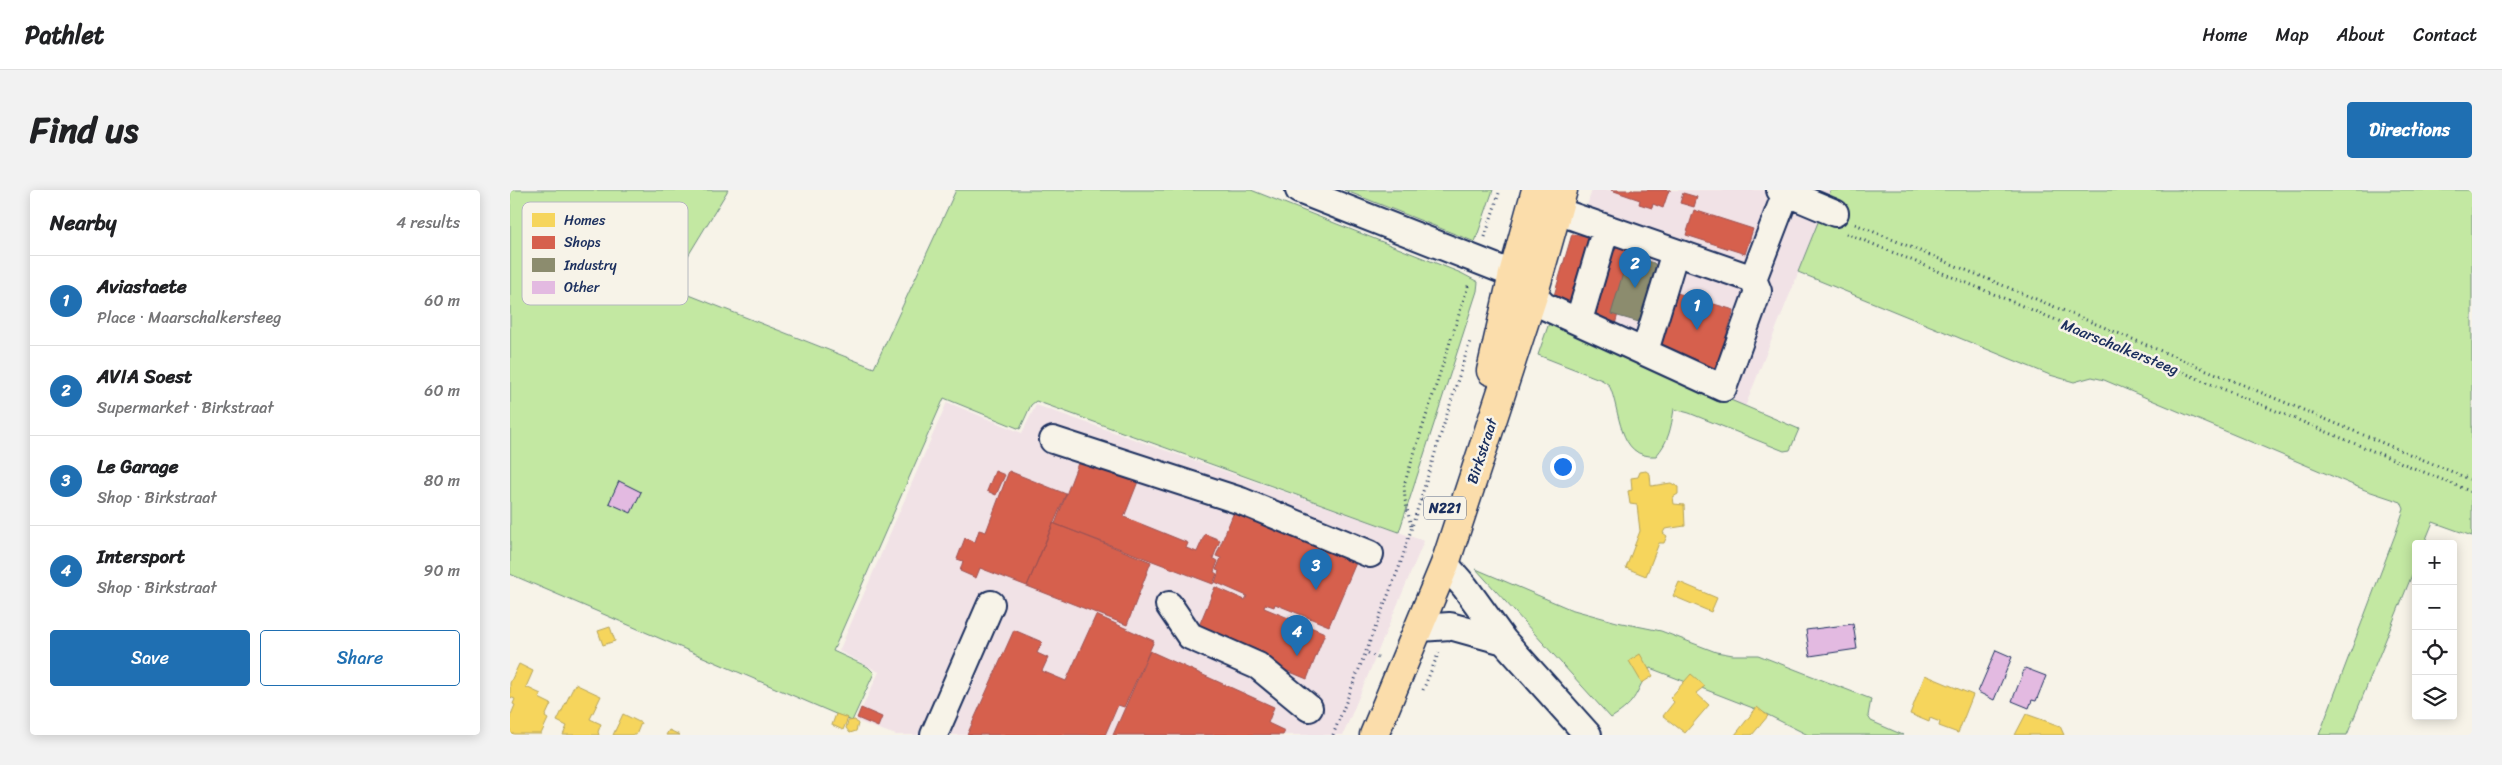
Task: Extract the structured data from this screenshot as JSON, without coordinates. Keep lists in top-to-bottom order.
{
  "streets": {
    "main road": ["Birkstraat", "N221"],
    "path": ["Maarschalkersteeg"]
  },
  "legend": [
    "Homes",
    "Shops",
    "Industry",
    "Other"
  ],
  "page": {
    "header": "Pathlet",
    "nav": [
      "Home",
      "Map",
      "About",
      "Contact"
    ],
    "title": "Find us",
    "buttons": [
      "Directions",
      ["Save", "Share"]
    ],
    "heading": ["Nearby", "4 results"],
    "pins": [
      "2",
      "1",
      "3",
      "4"
    ],
    "list": [
      {
        "mark": "1",
        "name": "Aviastaete",
        "note": "Place · Maarschalkersteeg",
        "value": "60 m"
      },
      {
        "mark": "2",
        "name": "AVIA Soest",
        "note": "Supermarket · Birkstraat",
        "value": "60 m"
      },
      {
        "mark": "3",
        "name": "Le Garage",
        "note": "Shop · Birkstraat",
        "value": "80 m"
      },
      {
        "mark": "4",
        "name": "Intersport",
        "note": "Shop · Birkstraat",
        "value": "90 m"
      }
    ],
    "map_buttons": ["+", "−"]
  }
}
